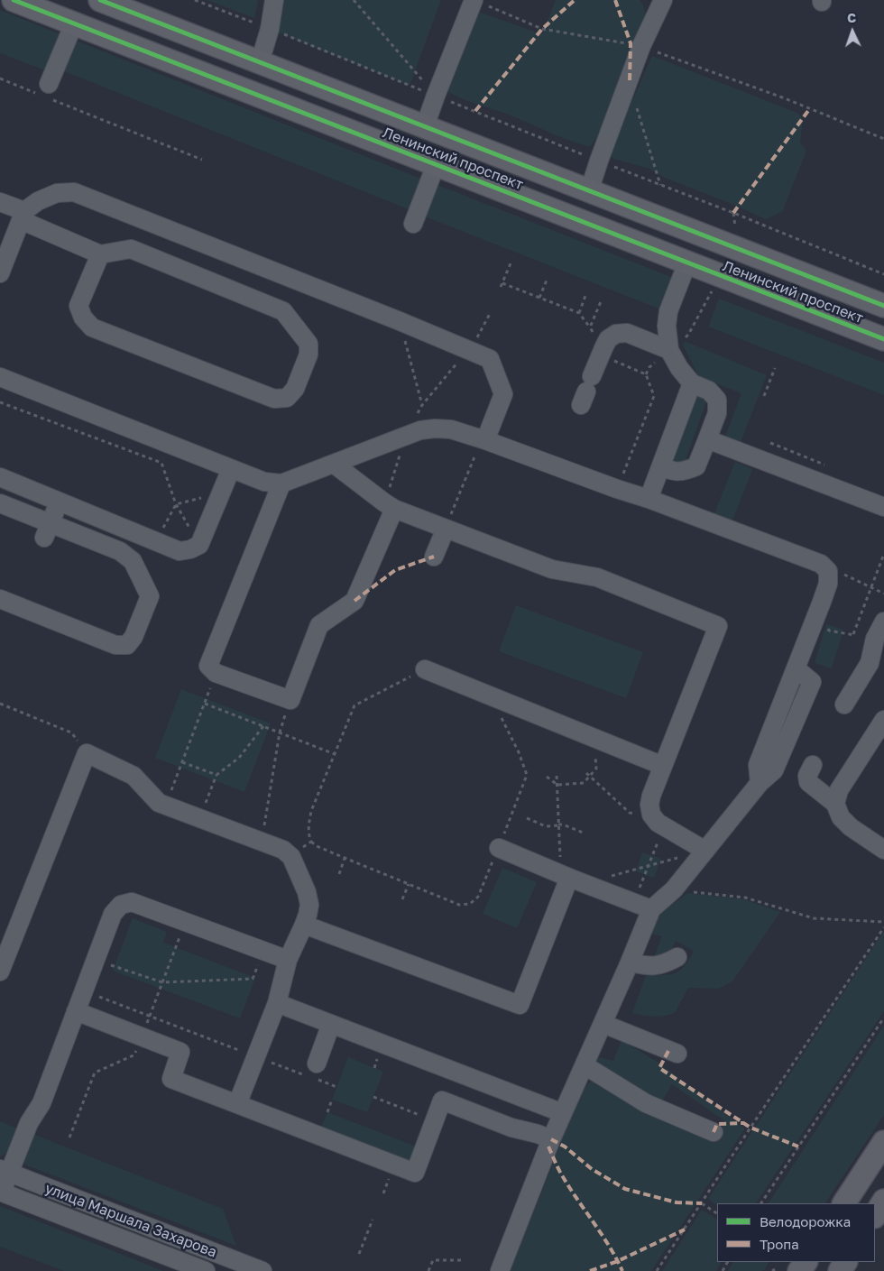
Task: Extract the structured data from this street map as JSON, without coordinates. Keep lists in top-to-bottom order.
{
  "streets": {
    "main road": ["Ленинский проспект"],
    "street": ["улица Маршала Захарова"]
  },
  "legend": ["Велодорожка", "Тропа"],
  "north": "top"
}
